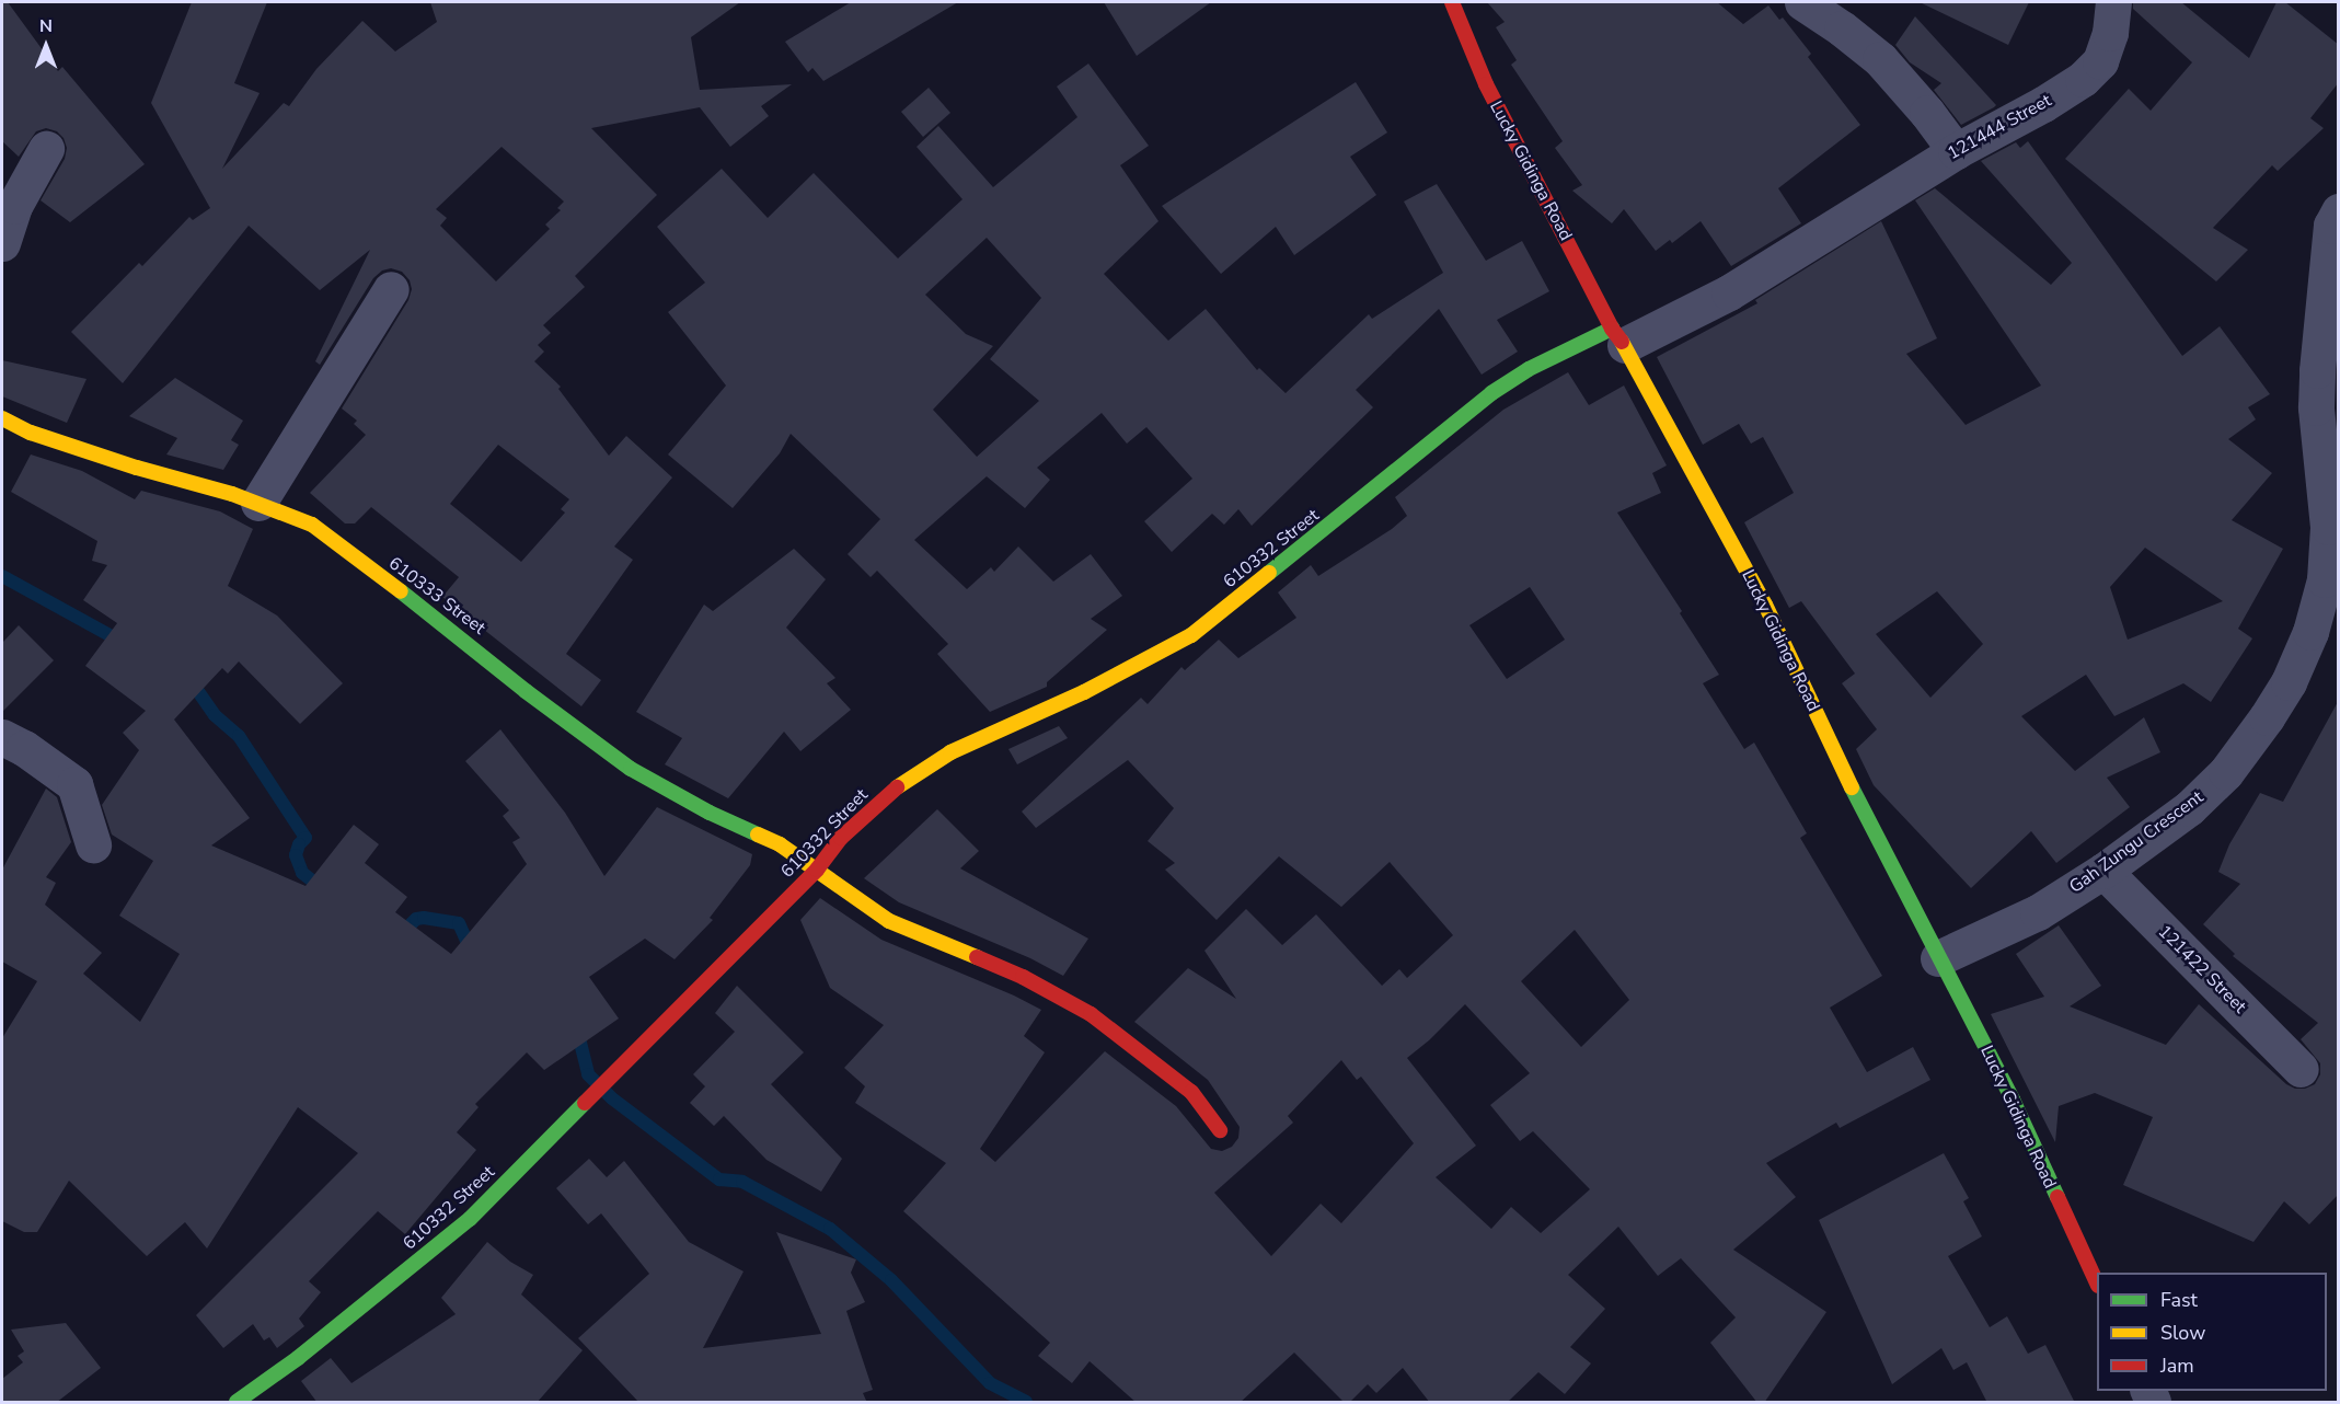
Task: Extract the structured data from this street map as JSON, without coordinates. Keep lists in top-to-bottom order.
{
  "streets": {
    "street": [
      "121444 Street",
      "Lucky Gidinga Road",
      "610332 Street",
      "610333 Street",
      "Gah Zungu Crescent",
      "121422 Street"
    ]
  },
  "crossings": [
    ["121444 Street", "Lucky Gidinga Road"],
    ["121444 Street", "610332 Street"],
    ["Lucky Gidinga Road", "610332 Street"],
    ["Lucky Gidinga Road", "Gah Zungu Crescent"],
    ["610332 Street", "610333 Street"],
    ["Gah Zungu Crescent", "121422 Street"]
  ],
  "legend": ["Fast", "Slow", "Jam"],
  "north": "top"
}
